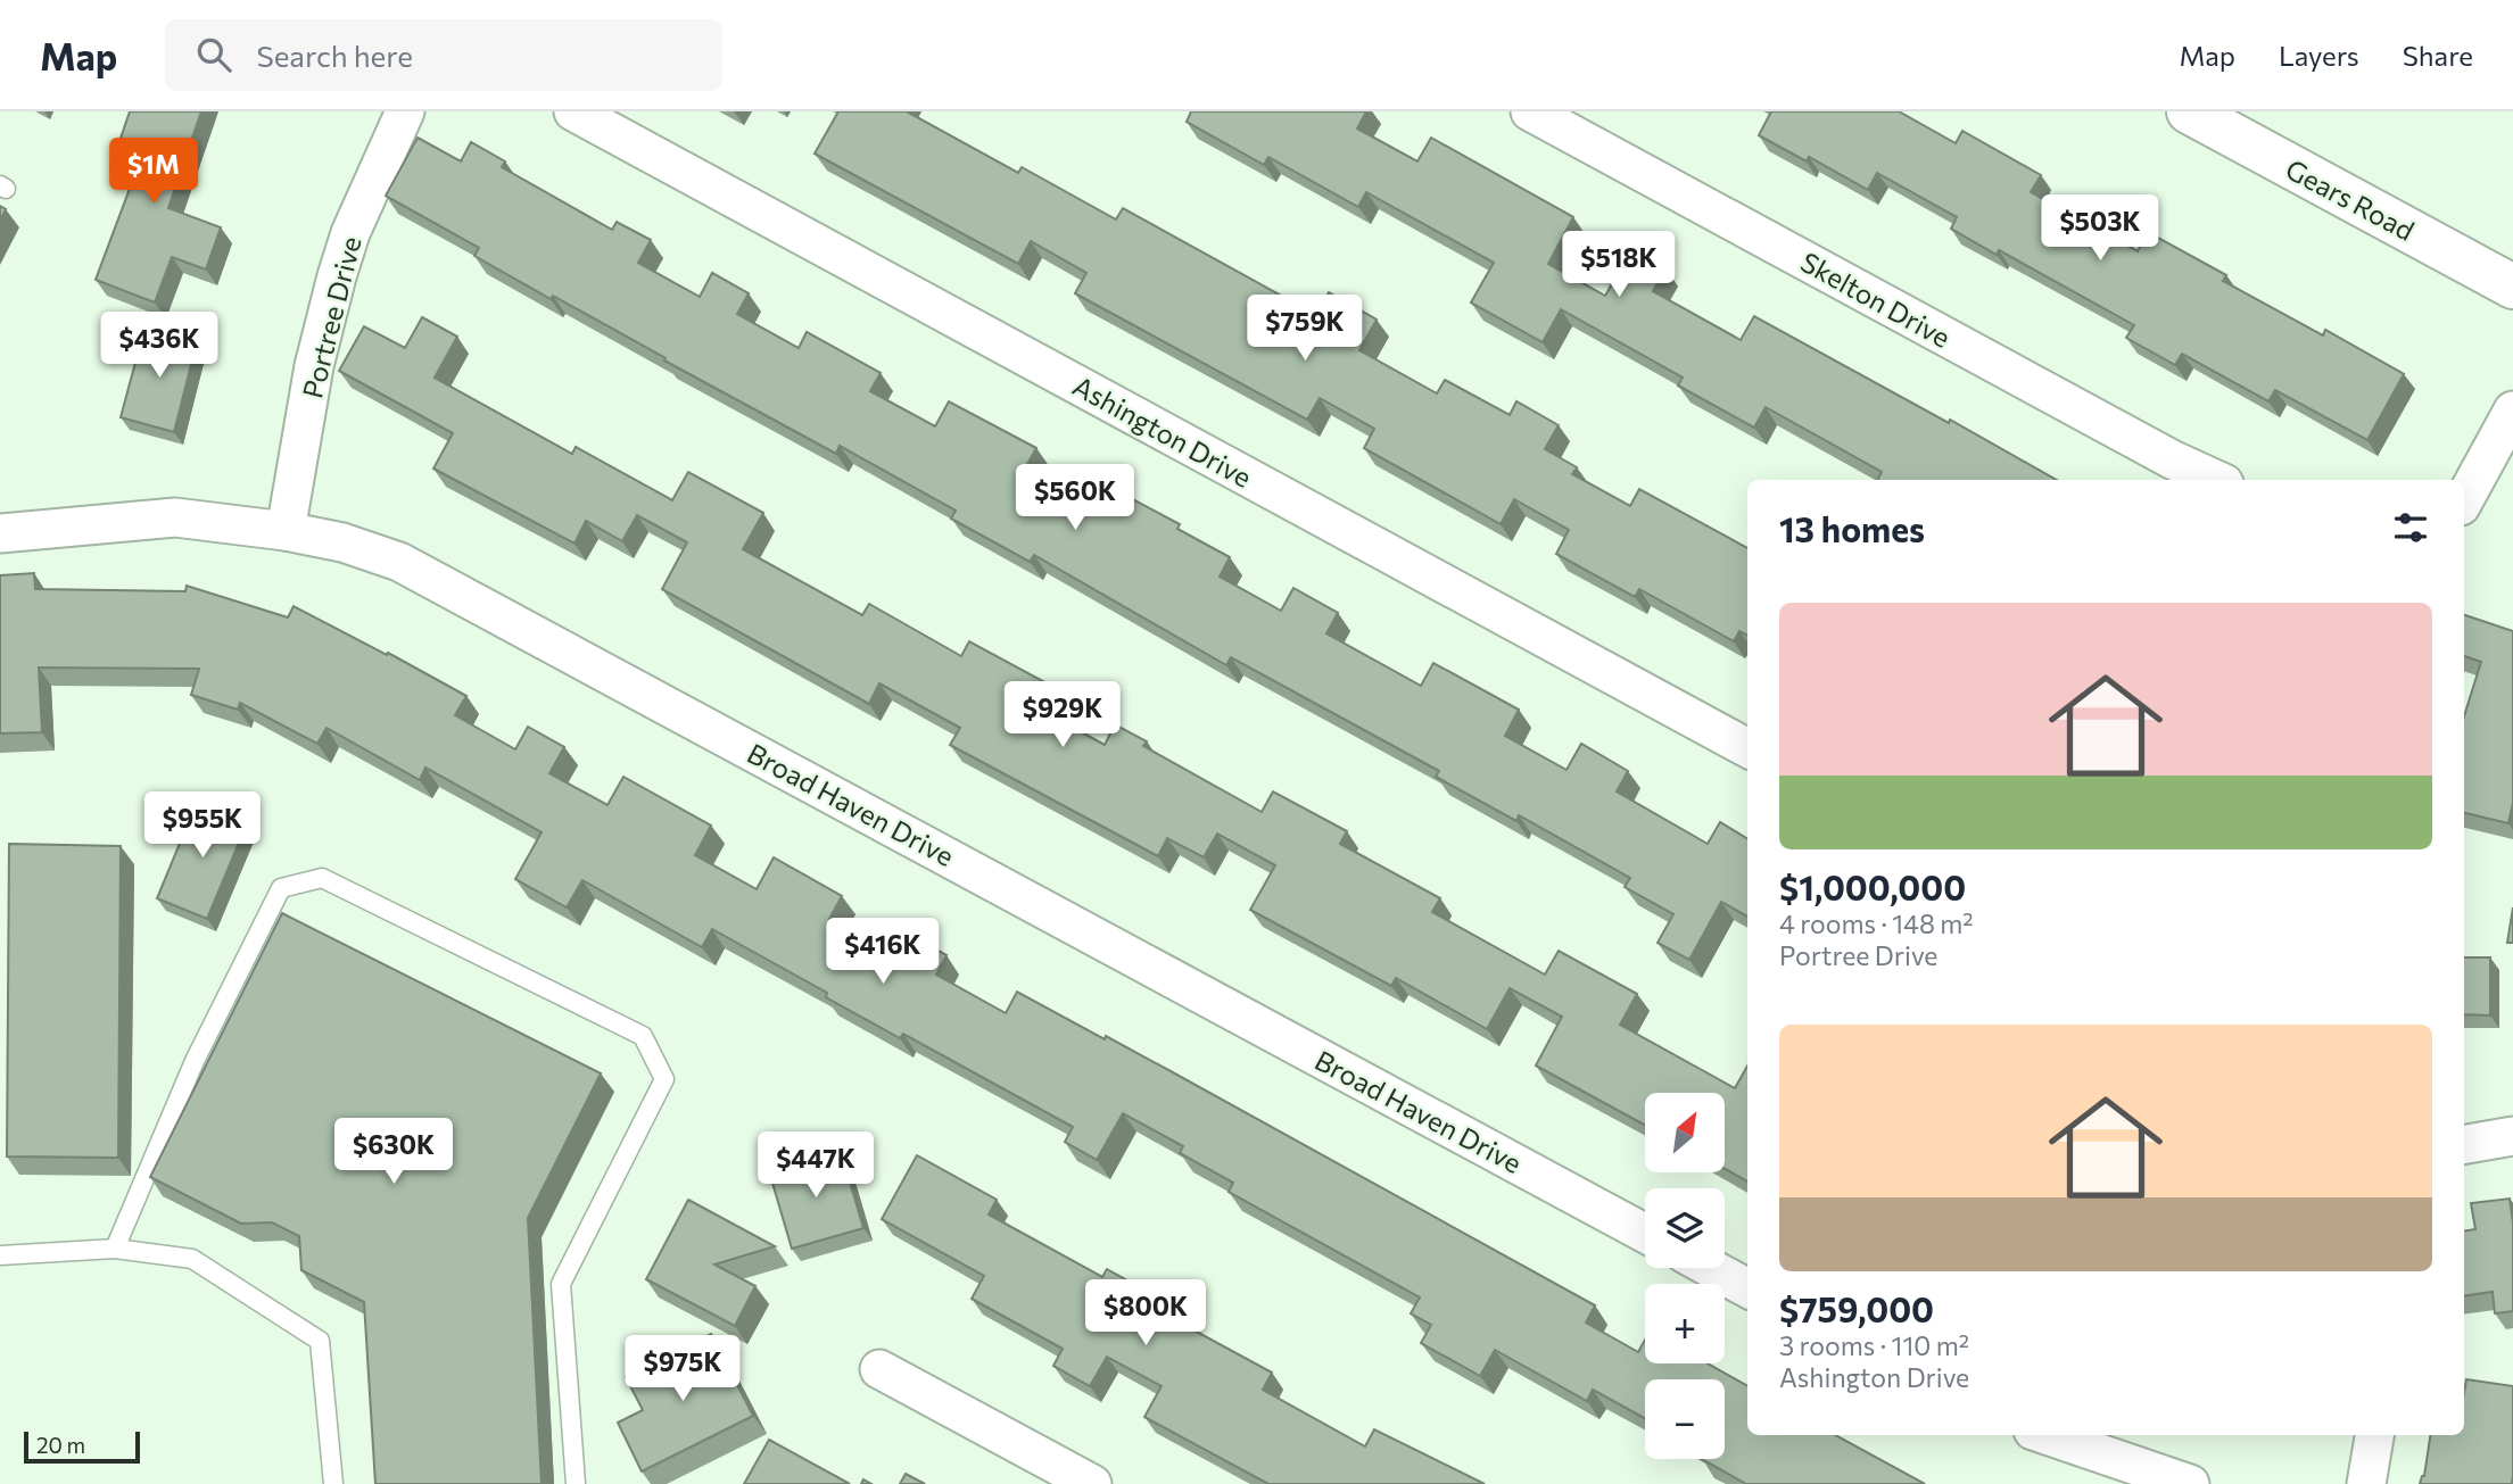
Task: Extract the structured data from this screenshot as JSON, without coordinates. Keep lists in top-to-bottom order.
{
  "streets": {
    "main road": ["Gears Road"],
    "street": [
      "Skelton Drive",
      "Portree Drive",
      "Ashington Drive",
      "Broad Haven Drive"
    ]
  },
  "crossings": [
    ["Portree Drive", "Broad Haven Drive"]
  ],
  "scale_bar": "20 m",
  "north": "top right",
  "page": {
    "header": "Map",
    "search": "Search here",
    "nav": ["Map", "Layers", "Share"],
    "price": [
      "$1M",
      "$503K",
      "$518K",
      "$759K",
      "$436K",
      "$560K",
      "$929K",
      "$955K",
      "$416K",
      "$630K",
      "$447K",
      "$800K",
      "$975K"
    ],
    "heading": "13 homes",
    "list": [
      {
        "name": "$1,000,000",
        "note": "4 rooms · 148 m² · Portree Drive"
      },
      {
        "name": "$759,000",
        "note": "3 rooms · 110 m² · Ashington Drive"
      }
    ],
    "map_buttons": ["+", "−"],
    "scale": "20 m"
  }
}
